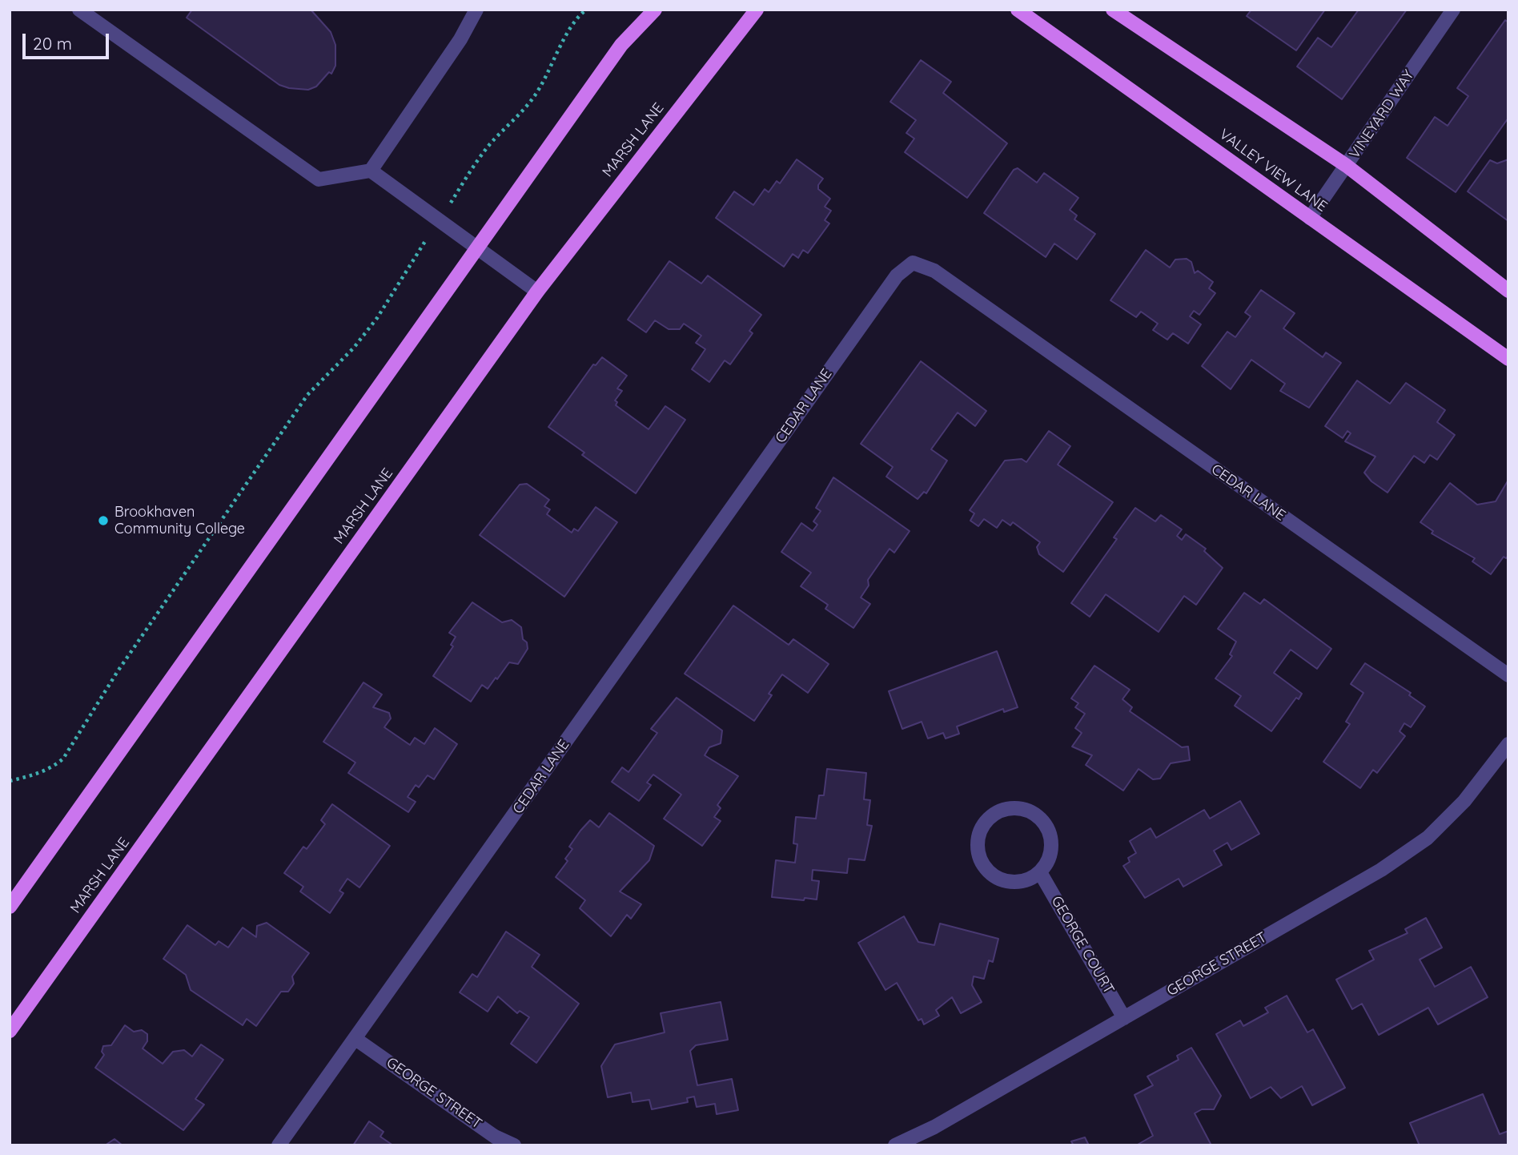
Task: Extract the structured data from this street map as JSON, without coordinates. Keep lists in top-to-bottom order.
{
  "streets": {
    "main road": ["MARSH LANE", "VALLEY VIEW LANE"],
    "street": [
      "VINEYARD WAY",
      "CEDAR LANE",
      "GEORGE COURT",
      "GEORGE STREET"
    ]
  },
  "crossings": [
    ["VINEYARD WAY", "VALLEY VIEW LANE"],
    ["CEDAR LANE", "GEORGE STREET"],
    ["GEORGE COURT", "GEORGE STREET"]
  ],
  "places": ["Brookhaven Community College"],
  "scale_bar": "20 m"
}
